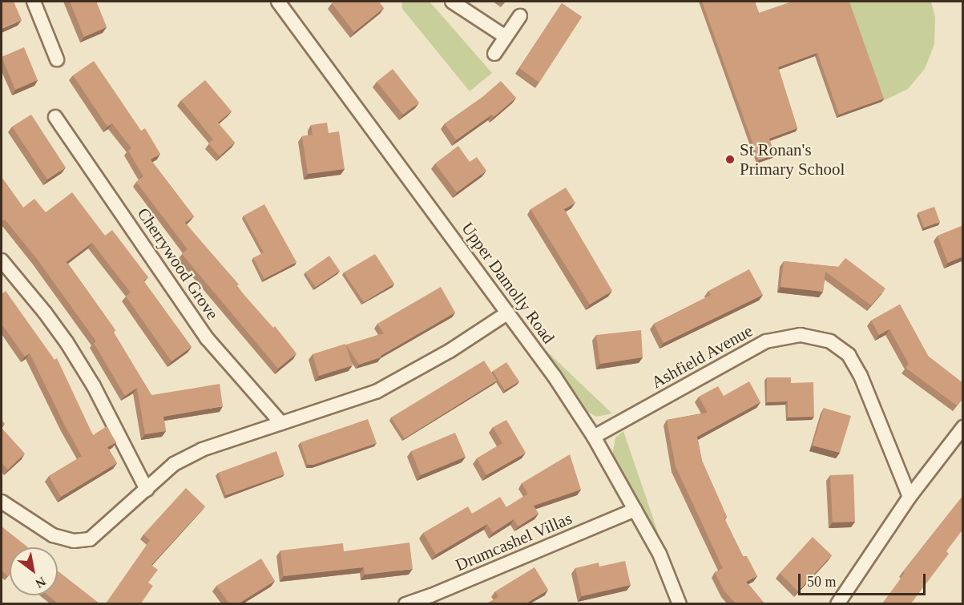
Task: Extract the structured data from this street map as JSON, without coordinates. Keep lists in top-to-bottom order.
{
  "streets": {
    "street": [
      "Cherrywood Grove",
      "Upper Damolly Road",
      "Ashfield Avenue",
      "Drumcashel Villas"
    ]
  },
  "crossings": [
    ["Upper Damolly Road", "Ashfield Avenue"],
    ["Upper Damolly Road", "Drumcashel Villas"]
  ],
  "places": ["St Ronan's Primary School"],
  "scale_bar": "50 m",
  "north": "bottom right"
}
